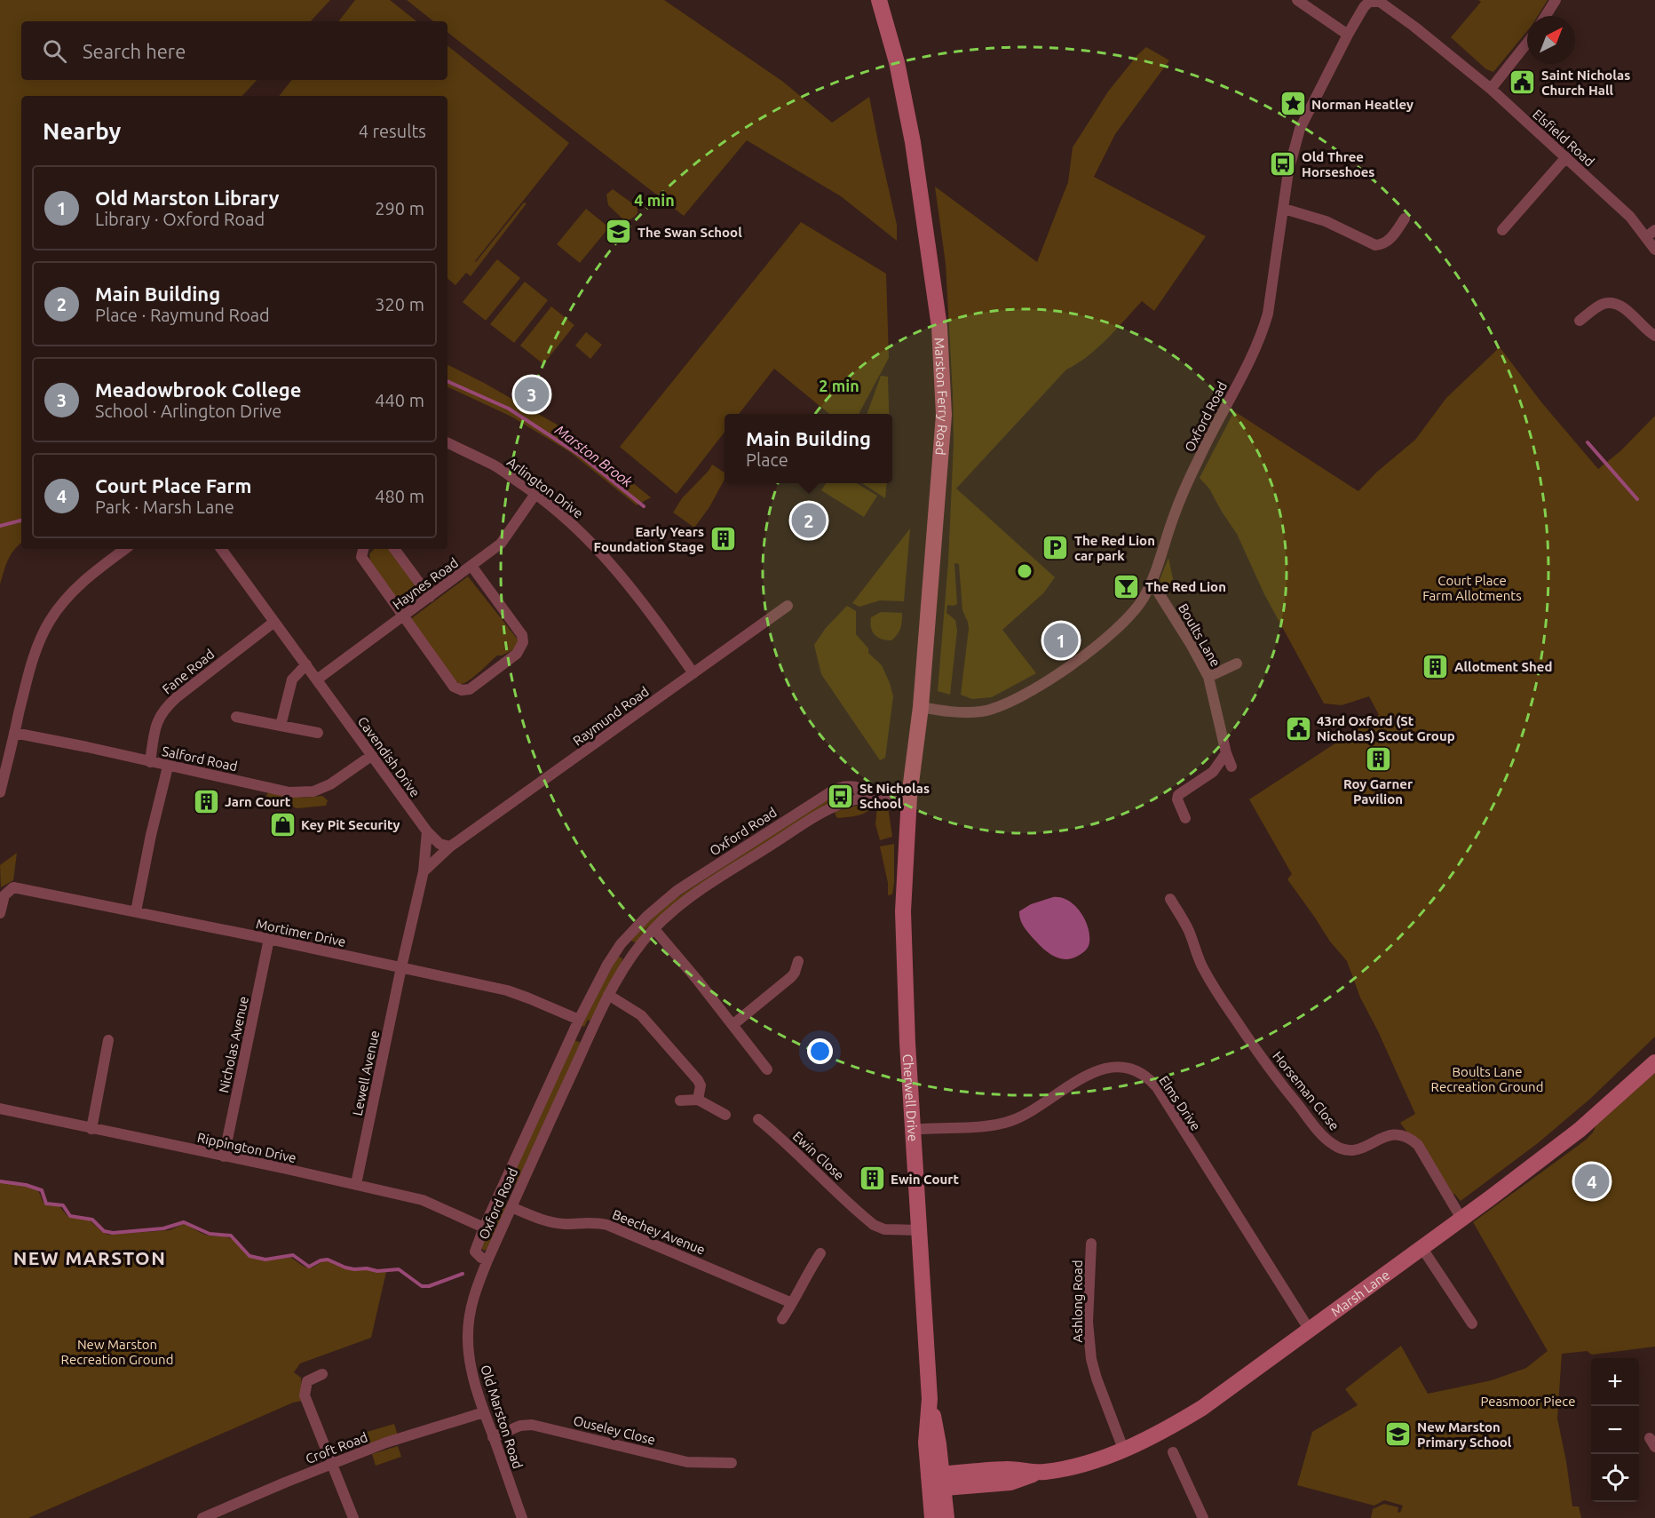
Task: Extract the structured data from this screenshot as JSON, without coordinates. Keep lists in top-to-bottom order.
{
  "streets": {
    "main road": ["Marston Ferry Road", "Cherwell Drive", "Marsh Lane"],
    "street": [
      "Elsfield Road",
      "Oxford Road",
      "Arlington Drive",
      "Haynes Road",
      "Boults Lane",
      "Fane Road",
      "Raymund Road",
      "Cavendish Drive",
      "Salford Road",
      "Mortimer Drive",
      "Nicholas Avenue",
      "Lewell Avenue",
      "Horseman Close",
      "Elms Drive",
      "Rippington Drive",
      "Ewin Close",
      "Beechey Avenue",
      "Ashlong Road",
      "Old Marston Road",
      "Ouseley Close",
      "Croft Road"
    ]
  },
  "crossings": [
    ["Elsfield Road", "Oxford Road"],
    ["Marston Ferry Road", "Oxford Road"],
    ["Marston Ferry Road", "Cherwell Drive"],
    ["Oxford Road", "Boults Lane"],
    ["Oxford Road", "Mortimer Drive"],
    ["Oxford Road", "Cherwell Drive"],
    ["Oxford Road", "Rippington Drive"],
    ["Oxford Road", "Beechey Avenue"],
    ["Oxford Road", "Old Marston Road"],
    ["Arlington Drive", "Haynes Road"],
    ["Arlington Drive", "Raymund Road"],
    ["Haynes Road", "Cavendish Drive"],
    ["Fane Road", "Cavendish Drive"],
    ["Fane Road", "Salford Road"],
    ["Cavendish Drive", "Salford Road"],
    ["Mortimer Drive", "Nicholas Avenue"],
    ["Mortimer Drive", "Lewell Avenue"],
    ["Nicholas Avenue", "Rippington Drive"],
    ["Lewell Avenue", "Rippington Drive"],
    ["Horseman Close", "Marsh Lane"],
    ["Cherwell Drive", "Elms Drive"],
    ["Cherwell Drive", "Ewin Close"],
    ["Cherwell Drive", "Marsh Lane"],
    ["Elms Drive", "Marsh Lane"],
    ["Marsh Lane", "Ashlong Road"],
    ["Old Marston Road", "Ouseley Close"],
    ["Old Marston Road", "Croft Road"]
  ],
  "districts": ["NEW MARSTON"],
  "water": ["Marston Brook"],
  "parks": [
    "Court Place Farm Allotments",
    "Boults Lane Recreation Ground",
    "New Marston Recreation Ground",
    "Peasmoor Piece"
  ],
  "places": {
    "public building": ["Saint Nicholas Church Hall", "43rd Oxford (St Nicholas) Scout Group"],
    "place": ["Norman Heatley"],
    "bus stop": ["Old Three Horseshoes", "St Nicholas School"],
    "school or university": ["The Swan School", "New Marston Primary School"],
    "building": [
      "Early Years Foundation Stage",
      "Allotment Shed",
      "Roy Garner Pavilion",
      "Jarn Court",
      "Ewin Court"
    ],
    "parking": ["The Red Lion car park"],
    "bar": ["The Red Lion"],
    "shop": ["Key Pit Security"]
  },
  "north": "top right",
  "page": {
    "search": "Search here",
    "heading": ["Nearby", "4 results"],
    "list": [
      {
        "mark": "1",
        "name": "Old Marston Library",
        "note": "Library · Oxford Road",
        "value": "290 m"
      },
      {
        "mark": "2",
        "name": "Main Building",
        "note": "Place · Raymund Road",
        "value": "320 m"
      },
      {
        "mark": "3",
        "name": "Meadowbrook College",
        "note": "School · Arlington Drive",
        "value": "440 m"
      },
      {
        "mark": "4",
        "name": "Court Place Farm",
        "note": "Park · Marsh Lane",
        "value": "480 m"
      }
    ],
    "pins": [
      "3",
      "2",
      "1",
      "4"
    ],
    "popup": ["Main Building", "Place"],
    "map_buttons": ["+", "−"]
  },
  "rings": ["4 min", "2 min"]
}
